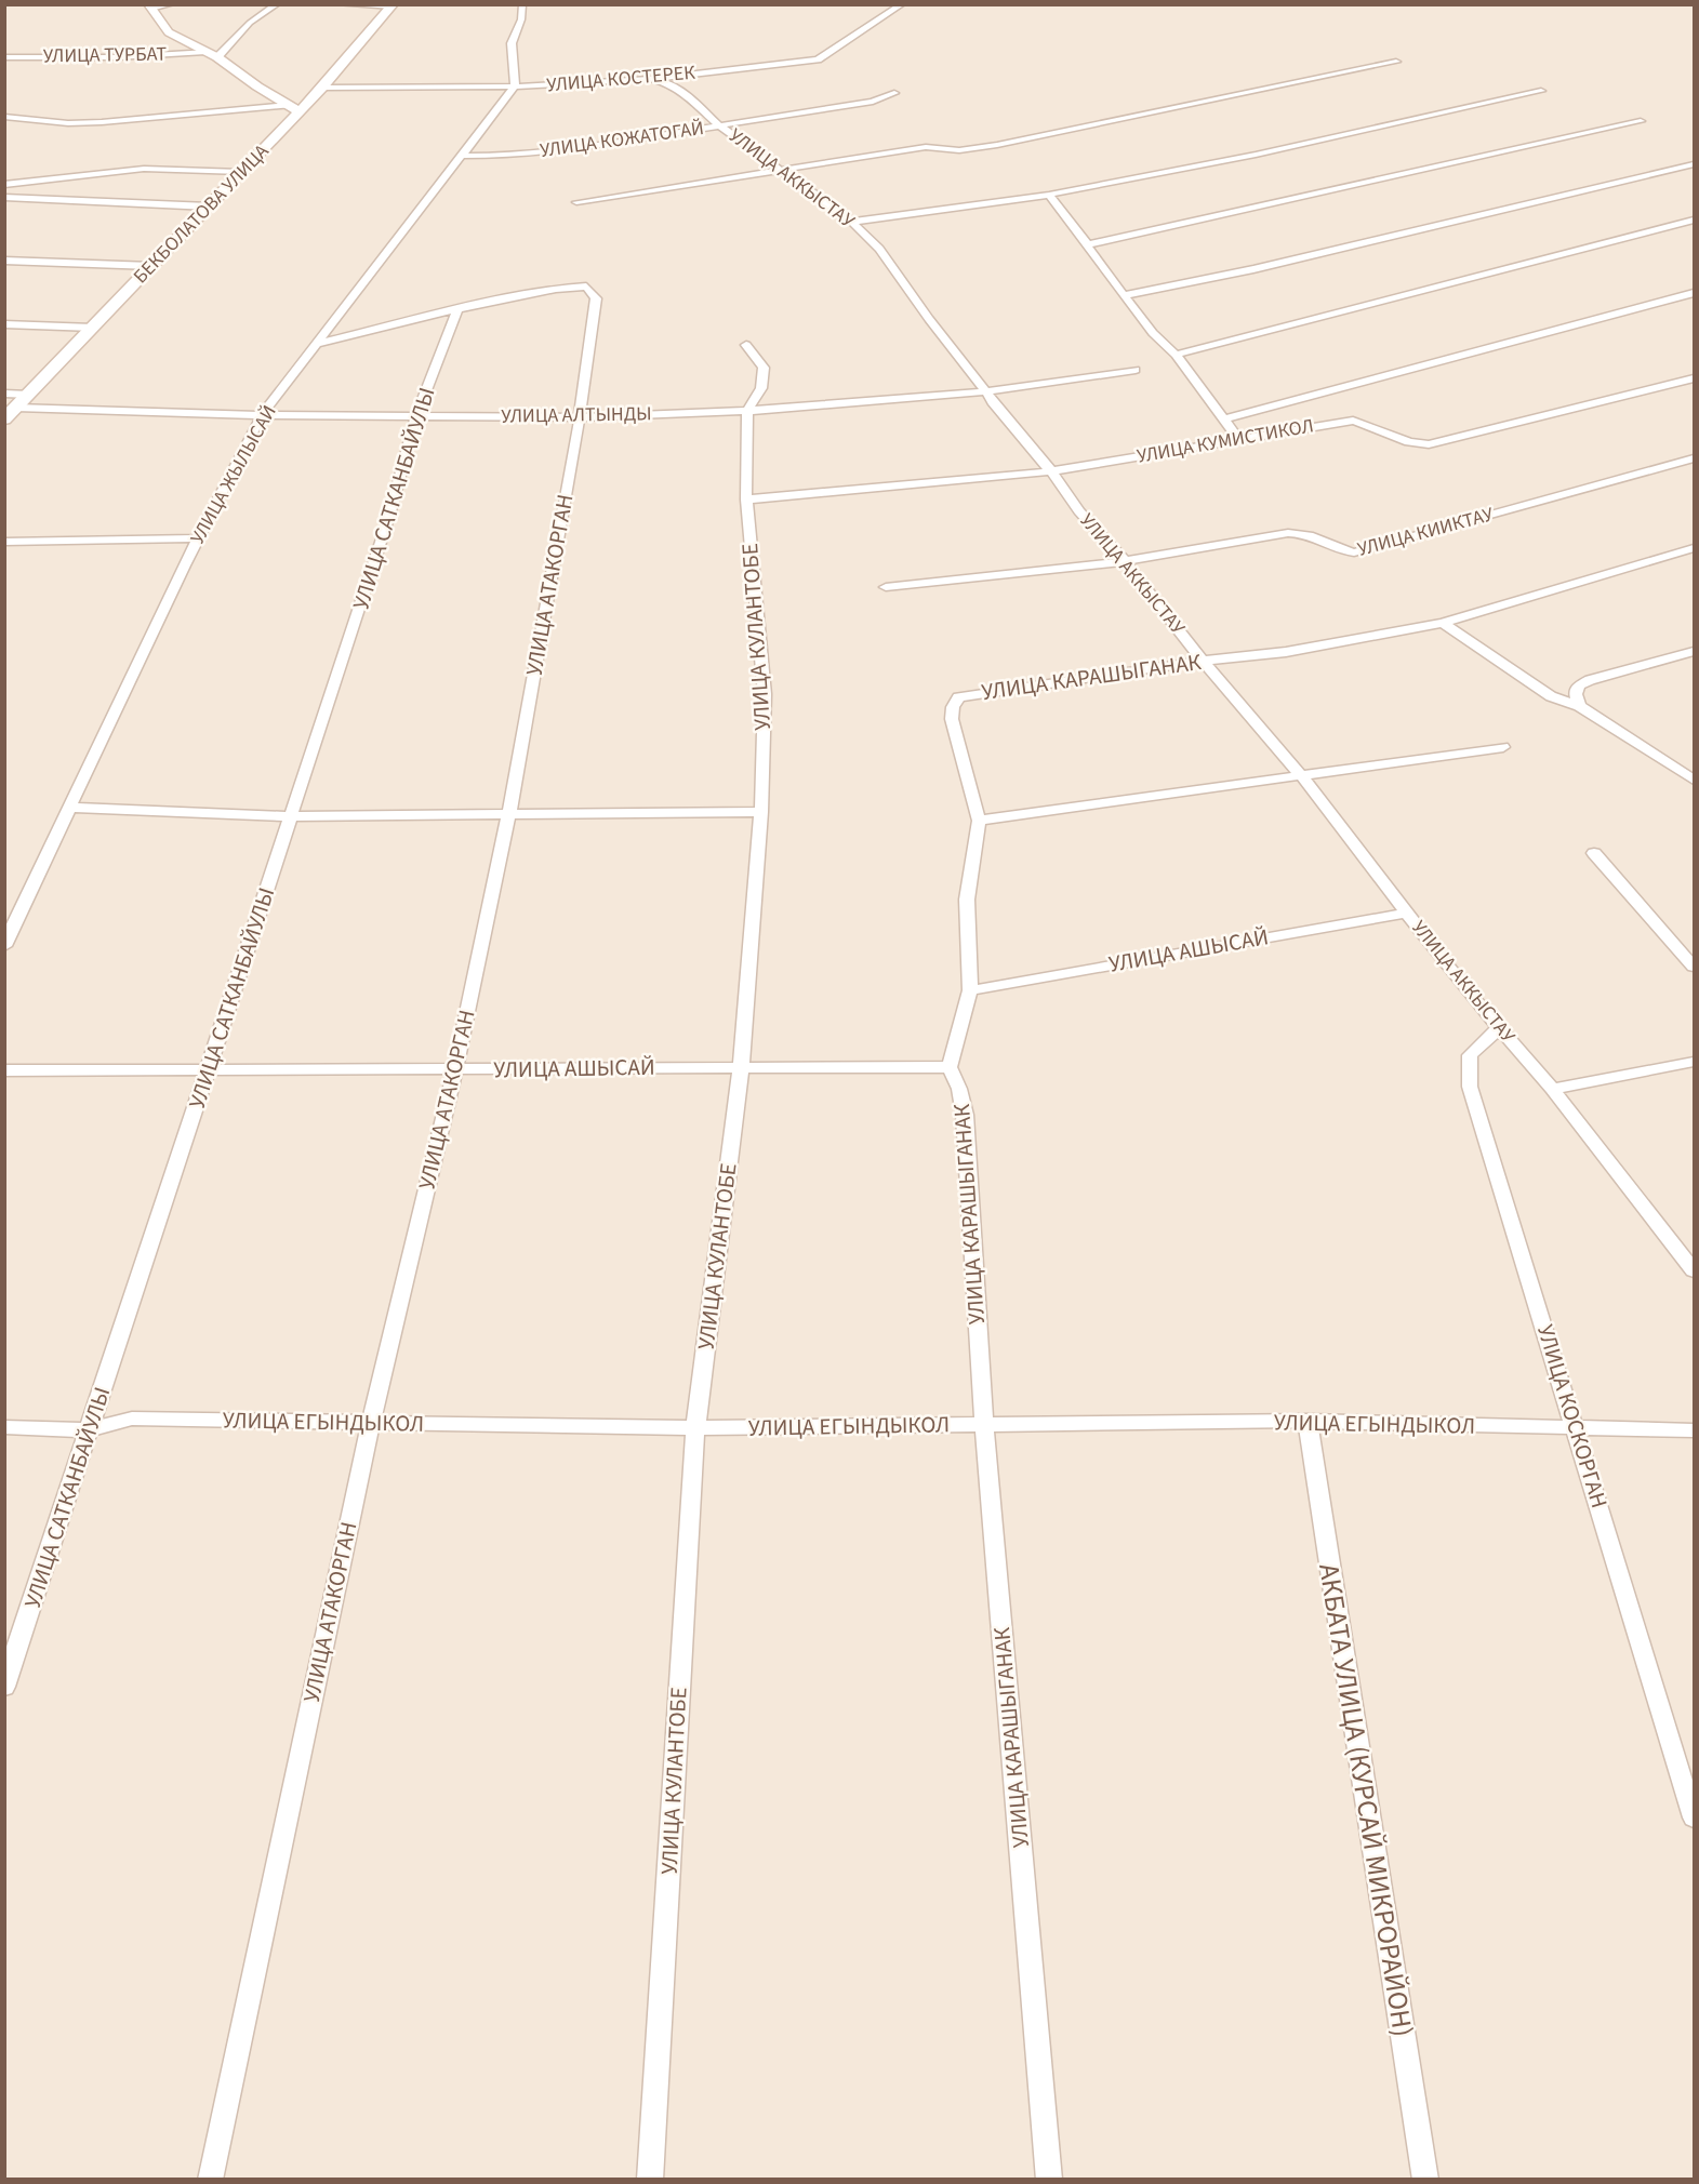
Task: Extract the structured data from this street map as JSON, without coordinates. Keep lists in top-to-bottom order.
{
  "streets": {
    "street": [
      "УЛИЦА ТУРБАТ",
      "УЛИЦА КОСТЕРЕК",
      "УЛИЦА КОЖАТОГАЙ",
      "УЛИЦА АККЫСТАУ",
      "БЕКБОЛАТОВА УЛИЦА",
      "УЛИЦА АЛТЫНДЫ",
      "УЛИЦА КУМИСТИКОЛ",
      "УЛИЦА ЖЫЛЫСАЙ",
      "УЛИЦА САТКАНБАЙУЛЫ",
      "УЛИЦА КИИКТАУ",
      "УЛИЦА АТАКОРГАН",
      "УЛИЦА КУЛАНТОБЕ",
      "УЛИЦА КАРАШЫГАНАК",
      "УЛИЦА АШЫСАЙ",
      "УЛИЦА КОСКОРГАН",
      "УЛИЦА ЕГЫНДЫКОЛ",
      "АКБАТА УЛИЦА (КУРСАЙ МИКРОРАЙОН)"
    ]
  },
  "crossings": [
    ["УЛИЦА КОСТЕРЕК", "УЛИЦА АККЫСТАУ"],
    ["УЛИЦА КОСТЕРЕК", "БЕКБОЛАТОВА УЛИЦА"],
    ["УЛИЦА КОСТЕРЕК", "УЛИЦА ЖЫЛЫСАЙ"],
    ["УЛИЦА КОЖАТОГАЙ", "УЛИЦА АККЫСТАУ"],
    ["УЛИЦА КОЖАТОГАЙ", "УЛИЦА ЖЫЛЫСАЙ"],
    ["УЛИЦА АККЫСТАУ", "УЛИЦА АЛТЫНДЫ"],
    ["УЛИЦА АККЫСТАУ", "УЛИЦА КУМИСТИКОЛ"],
    ["УЛИЦА АККЫСТАУ", "УЛИЦА КИИКТАУ"],
    ["УЛИЦА АККЫСТАУ", "УЛИЦА КАРАШЫГАНАК"],
    ["УЛИЦА АККЫСТАУ", "УЛИЦА АШЫСАЙ"],
    ["УЛИЦА АККЫСТАУ", "УЛИЦА КОСКОРГАН"],
    ["БЕКБОЛАТОВА УЛИЦА", "УЛИЦА АЛТЫНДЫ"],
    ["УЛИЦА АЛТЫНДЫ", "УЛИЦА ЖЫЛЫСАЙ"],
    ["УЛИЦА АЛТЫНДЫ", "УЛИЦА САТКАНБАЙУЛЫ"],
    ["УЛИЦА АЛТЫНДЫ", "УЛИЦА АТАКОРГАН"],
    ["УЛИЦА АЛТЫНДЫ", "УЛИЦА КУЛАНТОБЕ"],
    ["УЛИЦА КУМИСТИКОЛ", "УЛИЦА КУЛАНТОБЕ"],
    ["УЛИЦА ЖЫЛЫСАЙ", "УЛИЦА АТАКОРГАН"],
    ["УЛИЦА САТКАНБАЙУЛЫ", "УЛИЦА АТАКОРГАН"],
    ["УЛИЦА САТКАНБАЙУЛЫ", "УЛИЦА АШЫСАЙ"],
    ["УЛИЦА САТКАНБАЙУЛЫ", "УЛИЦА ЕГЫНДЫКОЛ"],
    ["УЛИЦА АТАКОРГАН", "УЛИЦА АШЫСАЙ"],
    ["УЛИЦА АТАКОРГАН", "УЛИЦА ЕГЫНДЫКОЛ"],
    ["УЛИЦА КУЛАНТОБЕ", "УЛИЦА АШЫСАЙ"],
    ["УЛИЦА КУЛАНТОБЕ", "УЛИЦА ЕГЫНДЫКОЛ"],
    ["УЛИЦА КАРАШЫГАНАК", "УЛИЦА АШЫСАЙ"],
    ["УЛИЦА КАРАШЫГАНАК", "УЛИЦА ЕГЫНДЫКОЛ"],
    ["УЛИЦА КОСКОРГАН", "УЛИЦА ЕГЫНДЫКОЛ"],
    ["УЛИЦА ЕГЫНДЫКОЛ", "АКБАТА УЛИЦА (КУРСАЙ МИКРОРАЙОН)"]
  ]
}
